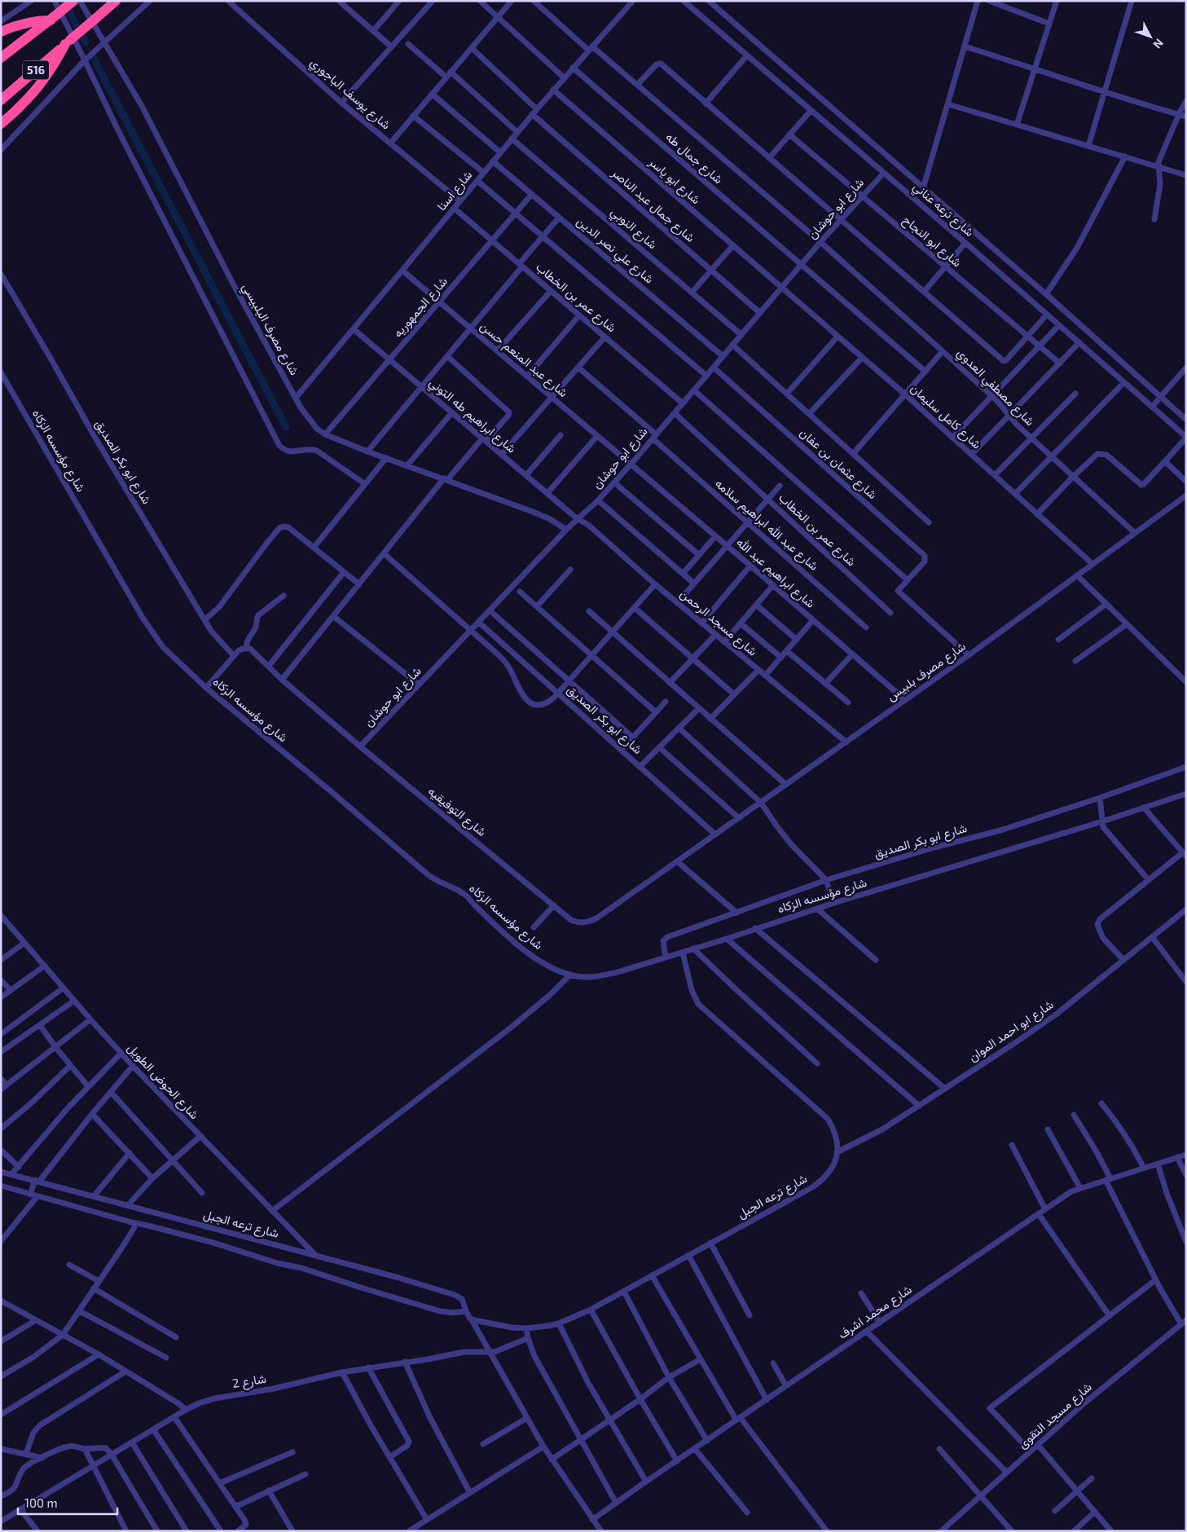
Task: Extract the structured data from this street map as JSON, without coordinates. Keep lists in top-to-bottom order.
{
  "streets": {
    "highway": ["516"],
    "street": [
      "شارع يوسف الباجوري",
      "شارع جمال طه",
      "شارع ابو ياسر",
      "شارع اسنا",
      "شارع جمال عبد الناصر",
      "شارع ابو حوشان",
      "شارع ترعه عناني",
      "شارع النوبي",
      "شارع ابو النجاح",
      "شارع علي نصر الدين",
      "شارع عمر بن الخطاب",
      "شارع الجمهوريه",
      "شارع مصرف البلبيسي",
      "شارع عبد المنعم حسن",
      "شارع مصطفي العدوي",
      "شارع ابراهيم طه التوني",
      "شارع كامل سليمان",
      "شارع مؤسسه الزكاه",
      "شارع ابو بكر الصديق",
      "شارع عثمان بن عفان",
      "شارع عبد الله ابراهيم سلامه",
      "شارع ابراهيم عبد الله",
      "شارع مسجد الرحمن",
      "شارع مصرف بلبيس",
      "شارع التوفيقيه",
      "شارع ابو احمد الموان",
      "شارع الحوض الطويل",
      "شارع ترعه الجبل",
      "شارع محمد اشرف",
      "شارع 2",
      "شارع مسجد التقوى"
    ]
  },
  "crossings": [
    ["شارع يوسف الباجوري", "شارع اسنا"],
    ["شارع جمال طه", "شارع اسنا"],
    ["شارع جمال طه", "شارع ابو حوشان"],
    ["شارع ابو ياسر", "شارع اسنا"],
    ["شارع ابو ياسر", "شارع ابو حوشان"],
    ["شارع ابو ياسر", "شارع كامل سليمان"],
    ["شارع اسنا", "شارع جمال عبد الناصر"],
    ["شارع اسنا", "شارع النوبي"],
    ["شارع اسنا", "شارع علي نصر الدين"],
    ["شارع اسنا", "شارع عمر بن الخطاب"],
    ["شارع اسنا", "شارع مصرف البلبيسي"],
    ["شارع اسنا", "شارع عبد المنعم حسن"],
    ["شارع اسنا", "شارع مصطفي العدوي"],
    ["شارع اسنا", "شارع ابراهيم طه التوني"],
    ["شارع جمال عبد الناصر", "شارع ابو حوشان"],
    ["شارع ابو حوشان", "شارع ترعه عناني"],
    ["شارع ابو حوشان", "شارع النوبي"],
    ["شارع ابو حوشان", "شارع ابو النجاح"],
    ["شارع ابو حوشان", "شارع علي نصر الدين"],
    ["شارع ابو حوشان", "شارع عمر بن الخطاب"],
    ["شارع ابو حوشان", "شارع مصرف البلبيسي"],
    ["شارع ابو حوشان", "شارع عبد المنعم حسن"],
    ["شارع ابو حوشان", "شارع مصطفي العدوي"],
    ["شارع ابو حوشان", "شارع ابراهيم طه التوني"],
    ["شارع ابو حوشان", "شارع كامل سليمان"],
    ["شارع ابو حوشان", "شارع ابو بكر الصديق"],
    ["شارع ابو حوشان", "شارع عثمان بن عفان"],
    ["شارع ابو حوشان", "شارع عبد الله ابراهيم سلامه"],
    ["شارع ابو حوشان", "شارع ابراهيم عبد الله"],
    ["شارع ابو حوشان", "شارع مسجد الرحمن"],
    ["شارع ابو حوشان", "شارع التوفيقيه"],
    ["شارع علي نصر الدين", "شارع الجمهوريه"],
    ["شارع عمر بن الخطاب", "شارع الجمهوريه"],
    ["شارع الجمهوريه", "شارع مصرف البلبيسي"],
    ["شارع الجمهوريه", "شارع عبد المنعم حسن"],
    ["شارع الجمهوريه", "شارع ابراهيم طه التوني"],
    ["شارع عبد المنعم حسن", "شارع ابراهيم عبد الله"],
    ["شارع مصطفي العدوي", "شارع مصرف بلبيس"],
    ["شارع ابراهيم طه التوني", "شارع مسجد الرحمن"],
    ["شارع كامل سليمان", "شارع مصرف بلبيس"],
    ["شارع مؤسسه الزكاه", "شارع ابو بكر الصديق"],
    ["شارع مؤسسه الزكاه", "شارع ترعه الجبل"],
    ["شارع ابو بكر الصديق", "شارع مصرف بلبيس"],
    ["شارع ابراهيم عبد الله", "شارع مصرف بلبيس"],
    ["شارع مسجد الرحمن", "شارع مصرف بلبيس"],
    ["شارع مصرف بلبيس", "شارع التوفيقيه"],
    ["شارع ابو احمد الموان", "شارع ترعه الجبل"],
    ["شارع الحوض الطويل", "شارع ترعه الجبل"]
  ],
  "scale_bar": "100 m",
  "north": "bottom right"
}
